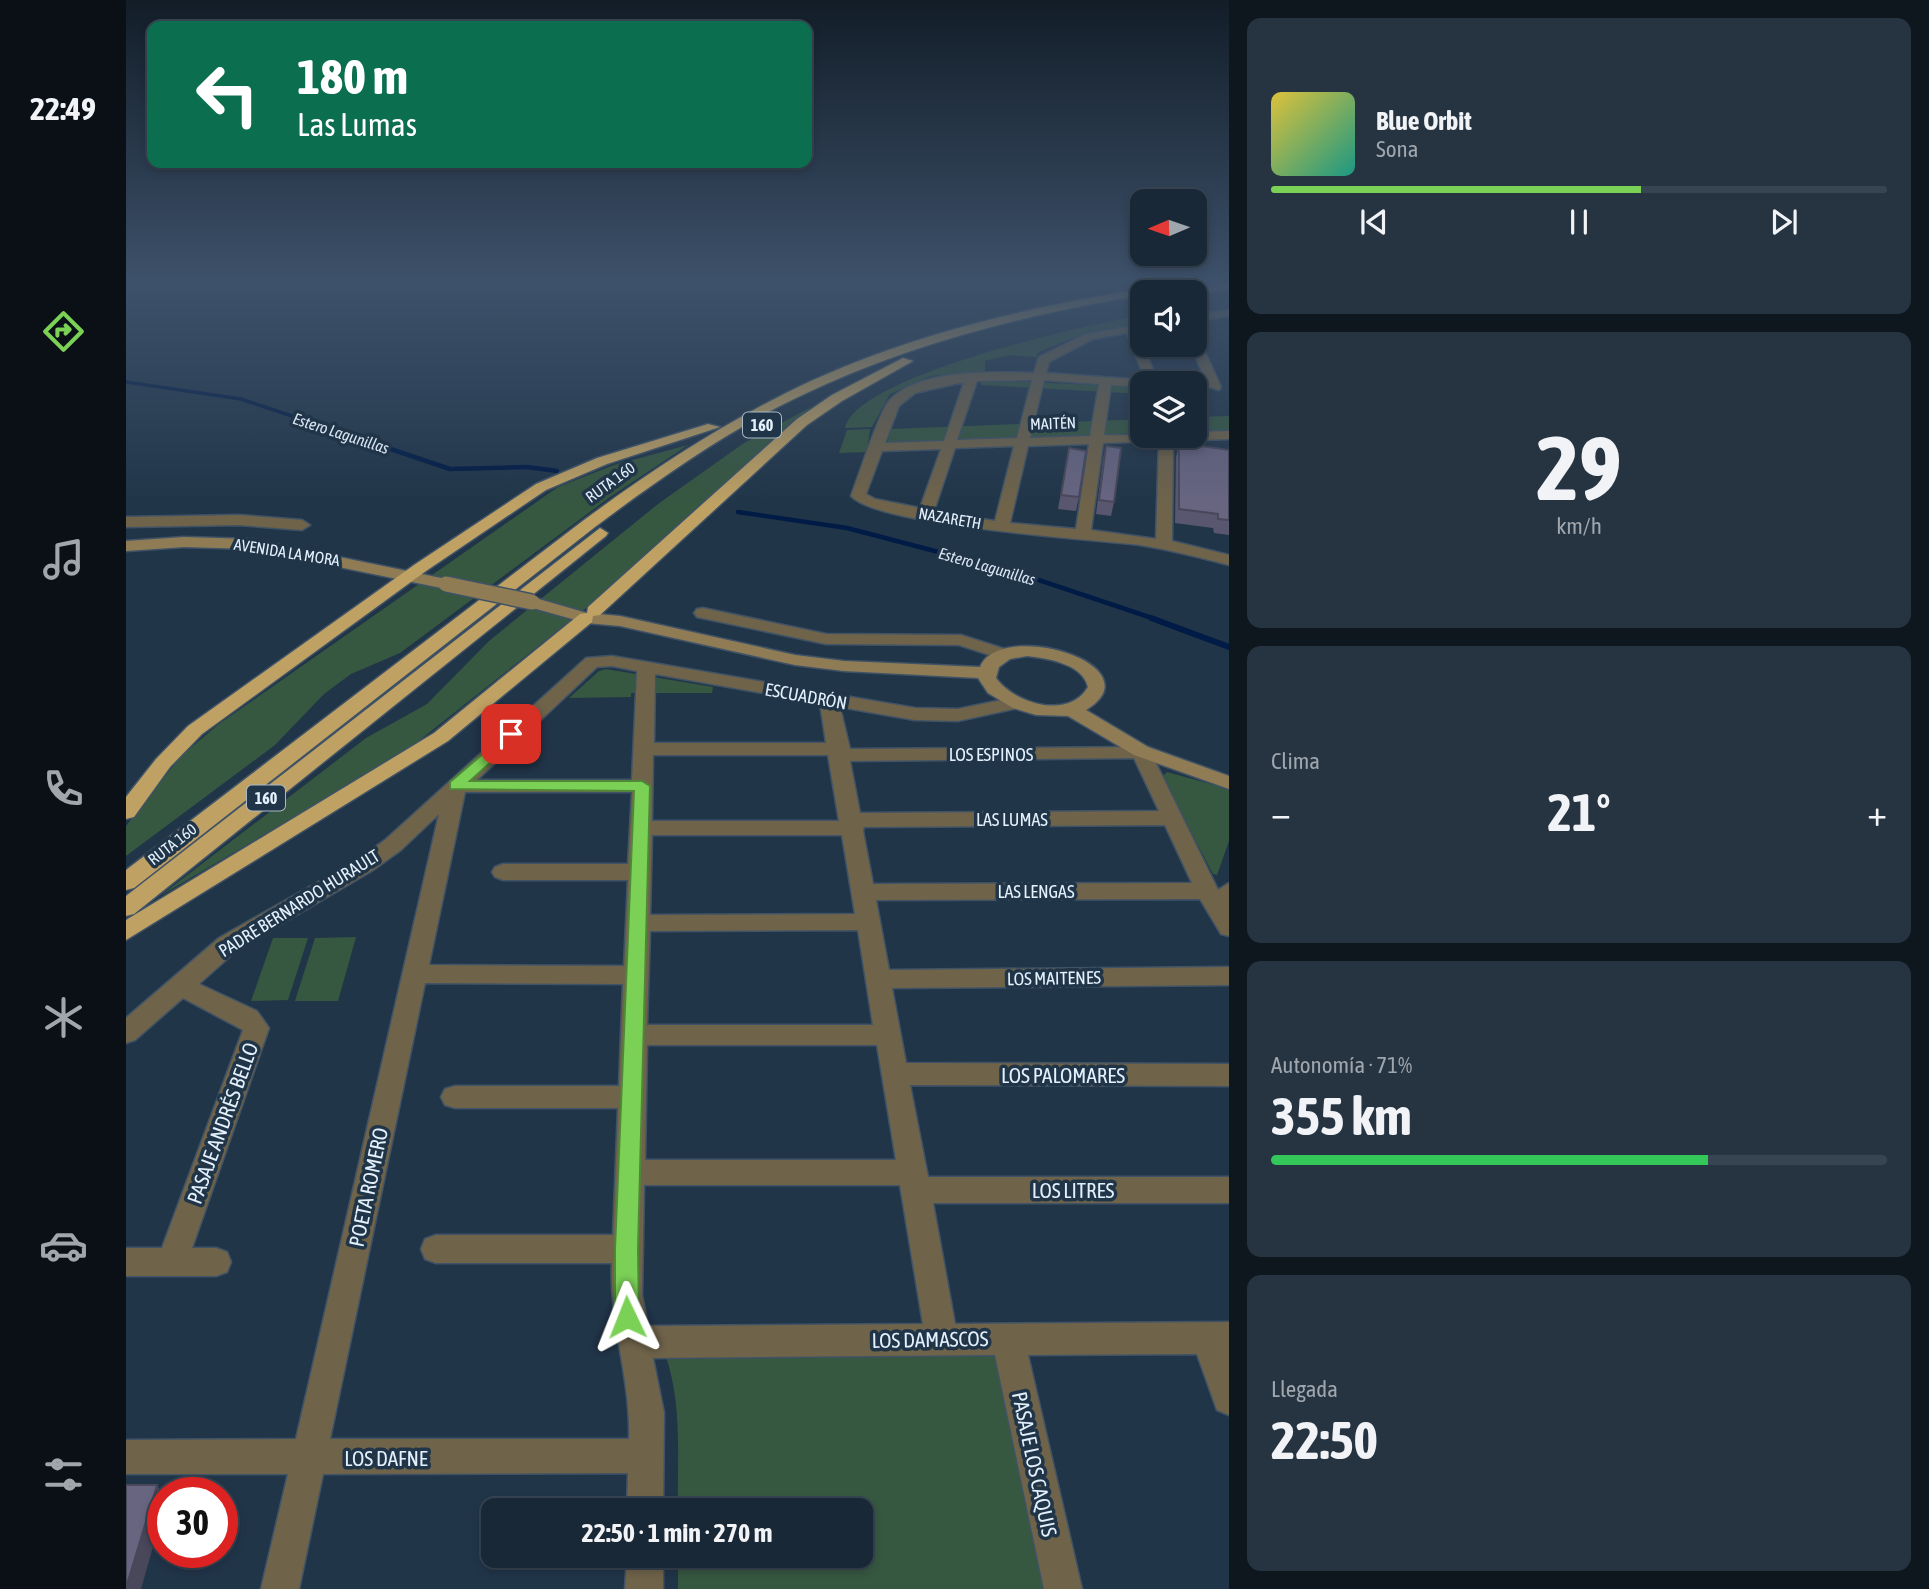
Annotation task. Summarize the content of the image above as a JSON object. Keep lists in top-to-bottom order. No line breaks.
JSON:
{"streets":{"highway":["160","RUTA 160"],"street":["MAITÉN","NAZARETH","AVENIDA LA MORA","ESCUADRÓN","LOS ESPINOS","LAS LUMAS","LAS LENGAS","PADRE BERNARDO HURAULT","LOS MAITENES","LOS PALOMARES","PASAJE ANDRÉS BELLO","POETA ROMERO","LOS LITRES","LOS DAMASCOS","LOS DAFNE","PASAJE LOS CAQUIS"]},"crossings":[["MAITÉN","NAZARETH"],["AVENIDA LA MORA","ESCUADRÓN"],["ESCUADRÓN","LOS ESPINOS"],["ESCUADRÓN","PADRE BERNARDO HURAULT"],["PADRE BERNARDO HURAULT","PASAJE ANDRÉS BELLO"],["PADRE BERNARDO HURAULT","POETA ROMERO"],["POETA ROMERO","LOS DAFNE"],["LOS DAMASCOS","PASAJE LOS CAQUIS"]],"water":["Estero Lagunillas"],"north":"left","page":{"tabs":"22:49","turn":["180 m","Las Lumas"],"song":["Blue Orbit","Sona"],"tile":[["29","km/h"],"Clima",["Autonomía · 71%","355 km"],["Llegada","22:50"]],"heat":["−","21°","+"],"limit":"30","trip":"22:50 · 1 min · 270 m"}}
